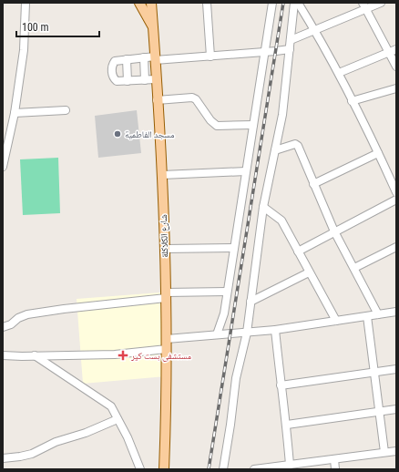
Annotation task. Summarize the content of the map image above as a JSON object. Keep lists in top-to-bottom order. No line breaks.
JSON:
{"streets":{"main road":["شارع الكلاكلة"]},"places":{"other":["مسجد الفاطمية"],"health":["مستشفى بست كير"]},"scale_bar":"100 m"}
